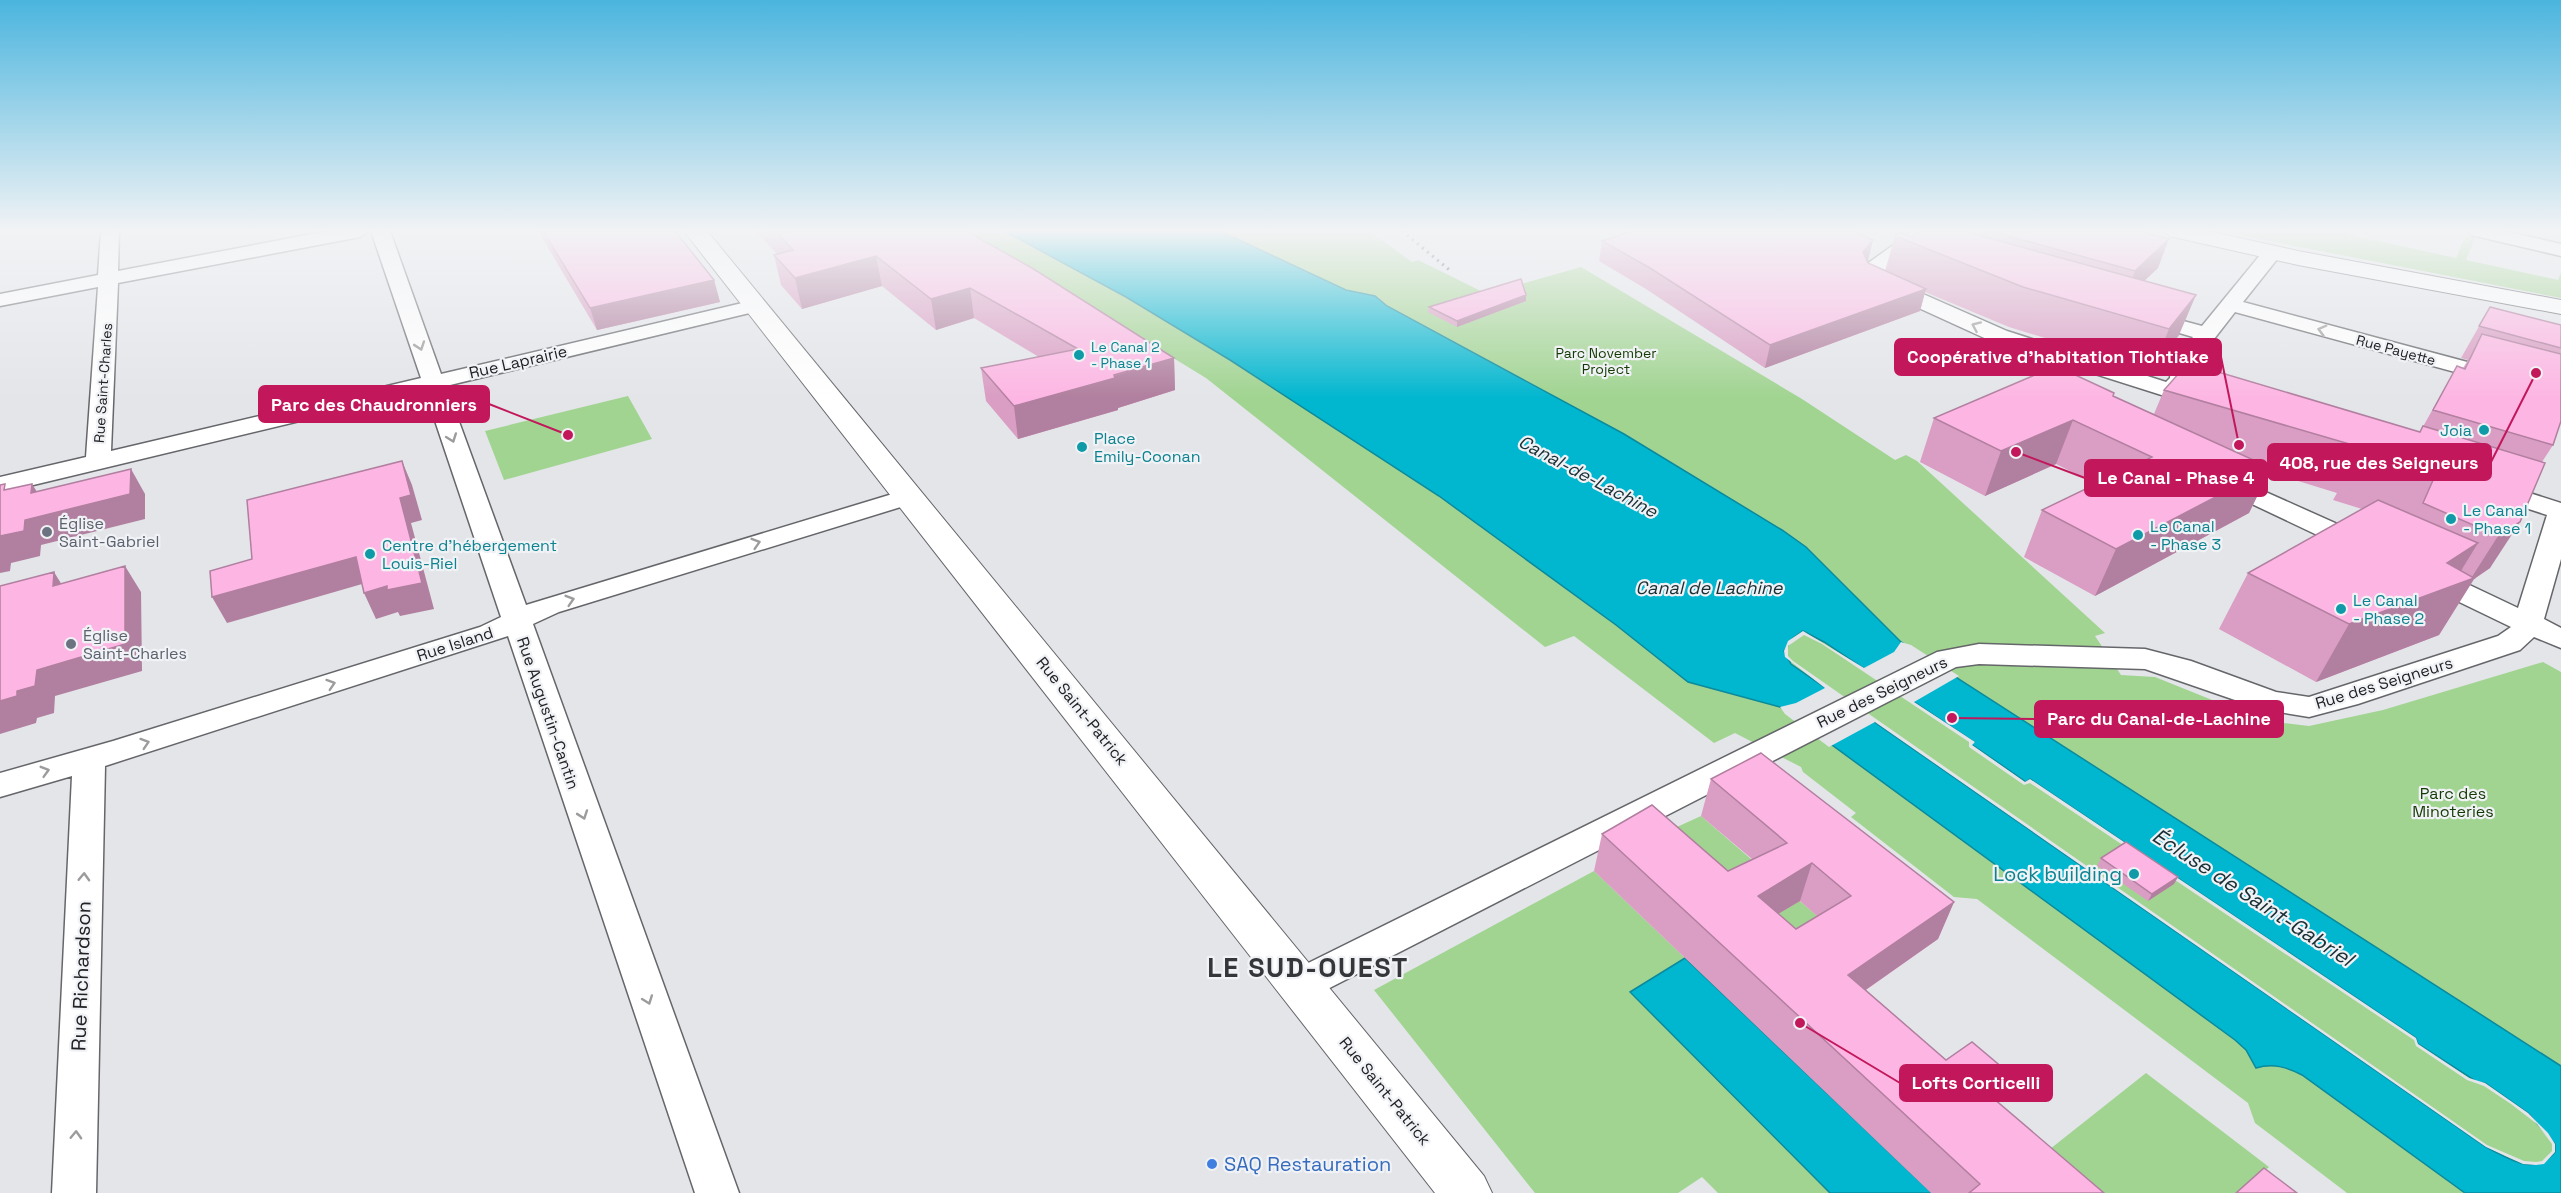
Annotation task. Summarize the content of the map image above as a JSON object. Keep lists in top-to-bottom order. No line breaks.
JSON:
{"streets":{"main road":["Rue Saint-Patrick"],"street":["Rue Payette","Rue Laprairie","Rue Saint-Charles","Rue Island","Rue des Seigneurs","Rue Augustin-Cantin","Rue Richardson"]},"crossings":[["Rue Laprairie","Rue Saint-Charles"],["Rue Laprairie","Rue Saint-Patrick"],["Rue Laprairie","Rue Augustin-Cantin"],["Rue Island","Rue Saint-Patrick"],["Rue Island","Rue Augustin-Cantin"],["Rue Island","Rue Richardson"],["Rue des Seigneurs","Rue Saint-Patrick"]],"one_way":["Rue Island","Rue Augustin-Cantin","Rue Richardson"],"districts":["LE SUD-OUEST"],"water":["Canal-de-Lachine","Canal de Lachine","Écluse de Saint-Gabriel"],"parks":["Parc November Project","Parc des Minoteries"],"places":["Le Canal 2 - Phase 1","408, rue des Seigneurs","Joia","Parc des Chaudronniers","Coopérative d'habitation Tiohtiake","Place Emily-Coonan","Le Canal - Phase 4","Le Canal - Phase 1","Église Saint-Gabriel","Le Canal - Phase 3","Centre d'hébergement Louis-Riel","Le Canal - Phase 2","Église Saint-Charles","Parc du Canal-de-Lachine","Lock building","Lofts Corticelli","SAQ Restauration"]}
